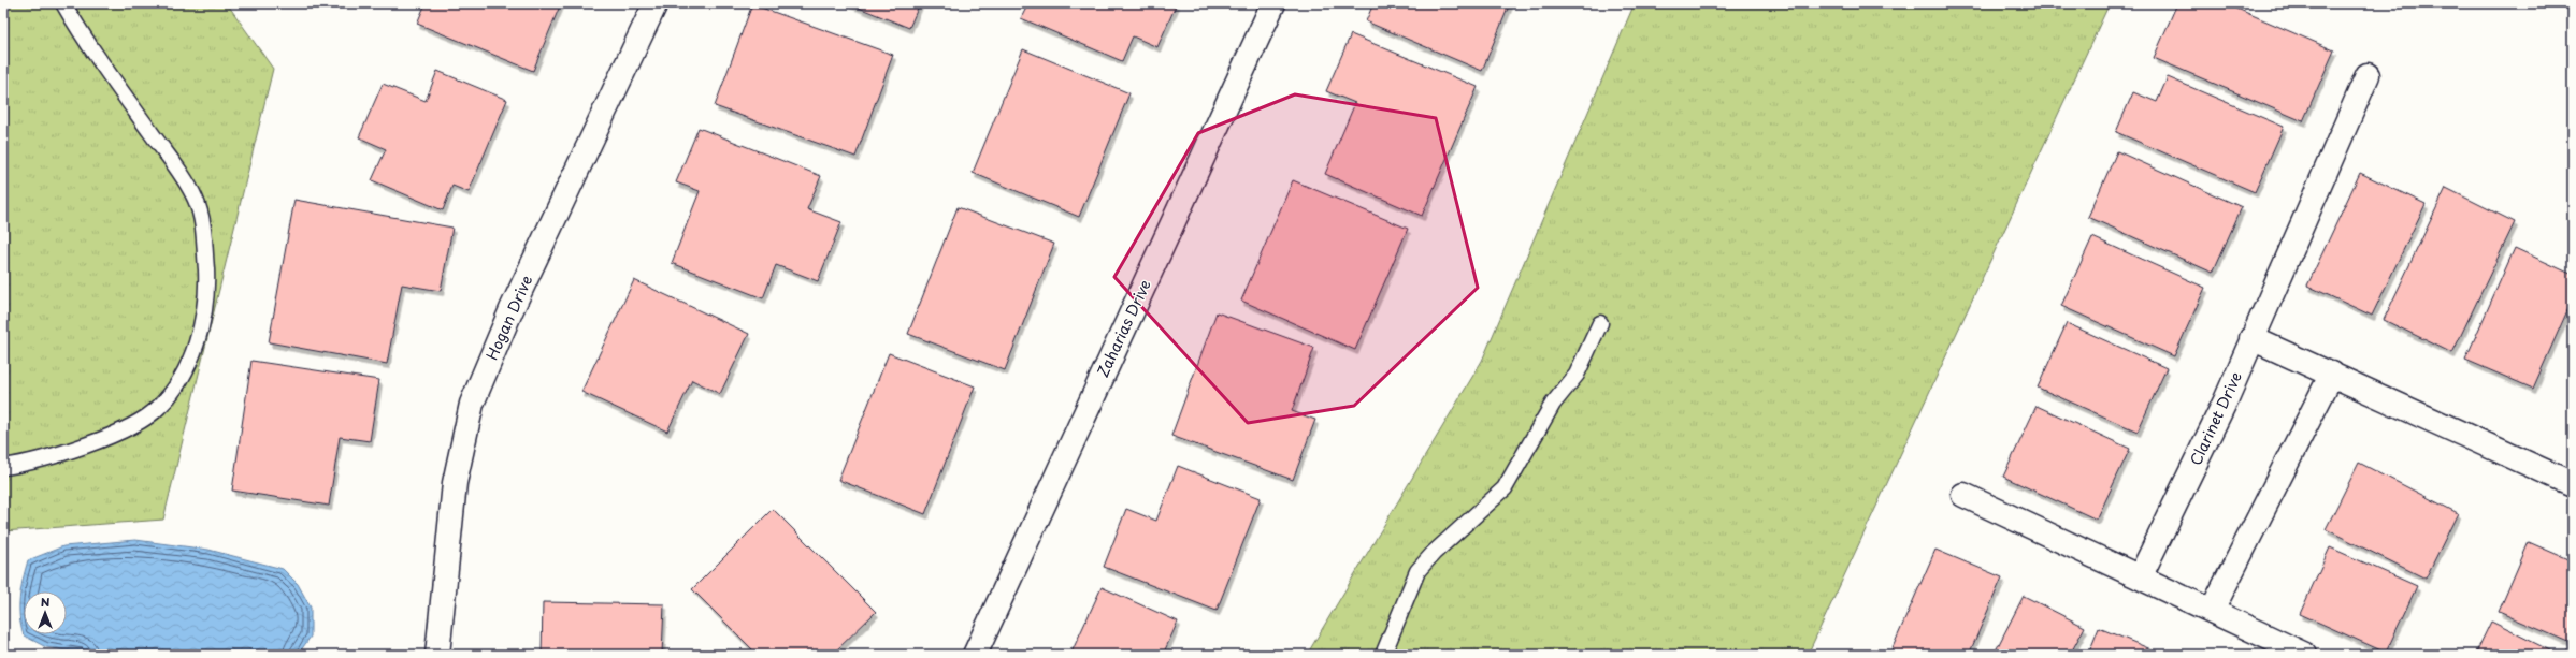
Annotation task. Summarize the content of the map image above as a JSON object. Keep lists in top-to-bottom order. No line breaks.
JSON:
{"streets":{"street":["Hogan Drive","Zaharias Drive","Clarinet Drive"]},"north":"top"}
